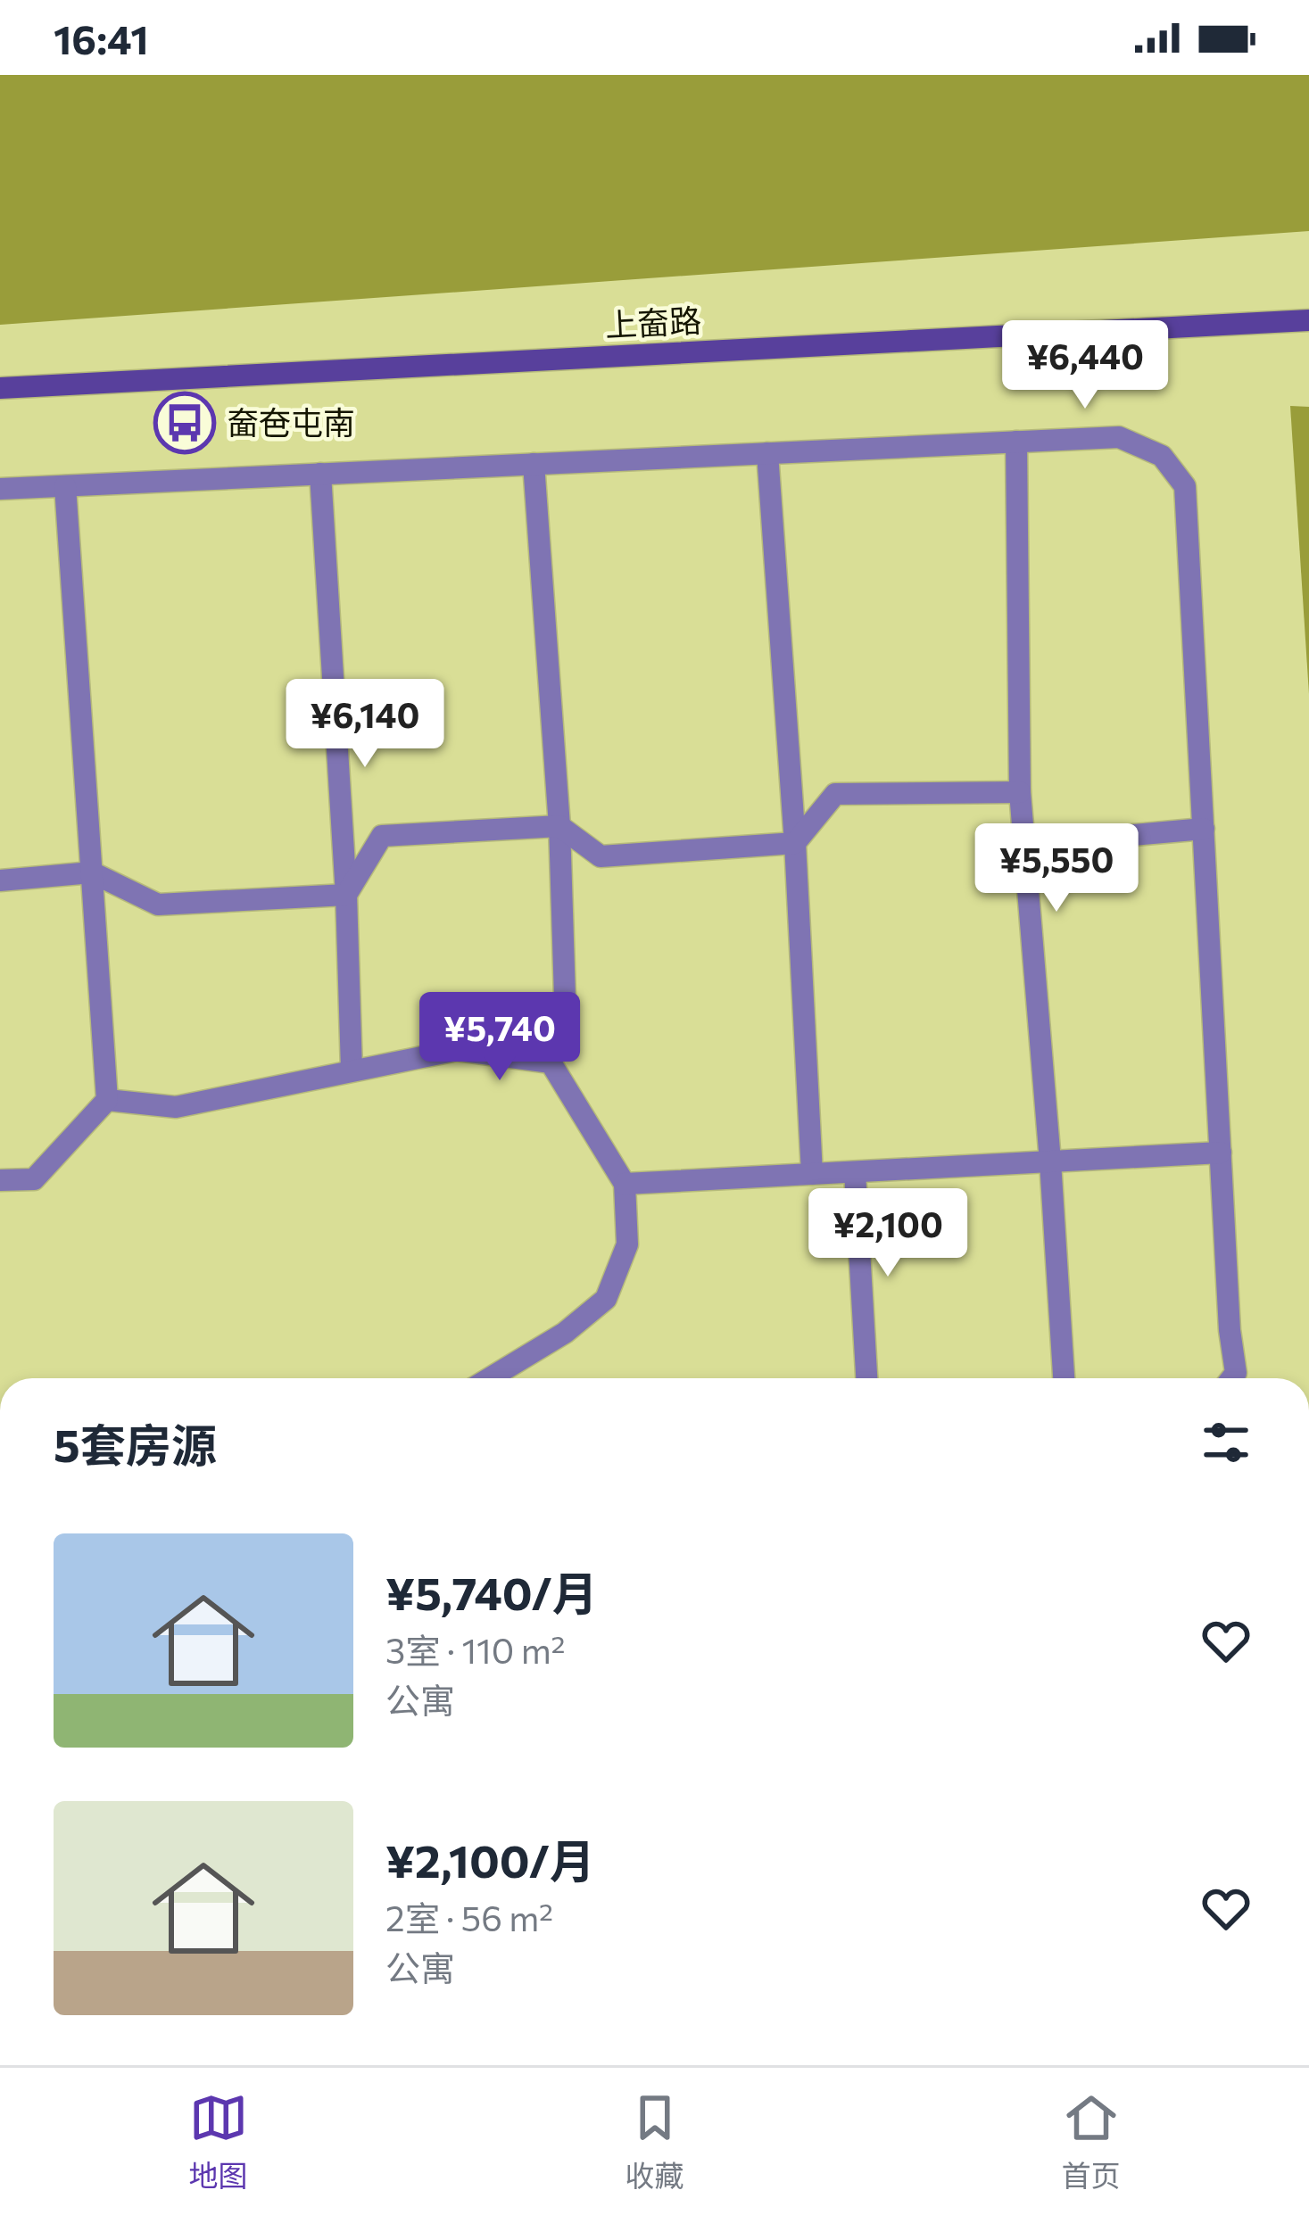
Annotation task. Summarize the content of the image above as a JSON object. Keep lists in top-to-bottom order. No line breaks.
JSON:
{"streets":{"street":["上奤路"]},"places":{"bus stop":["奤夿屯南"]},"page":{"status":"16:41","price":["¥6,440","¥6,140","¥5,550","¥5,740","¥2,100"],"heading":"5套房源","list":[{"name":"¥5,740/月","note":"3室 · 110 m² · 公寓"},{"name":"¥2,100/月","note":"2室 · 56 m² · 公寓"}],"tabs":["地图","收藏","首页"]}}
